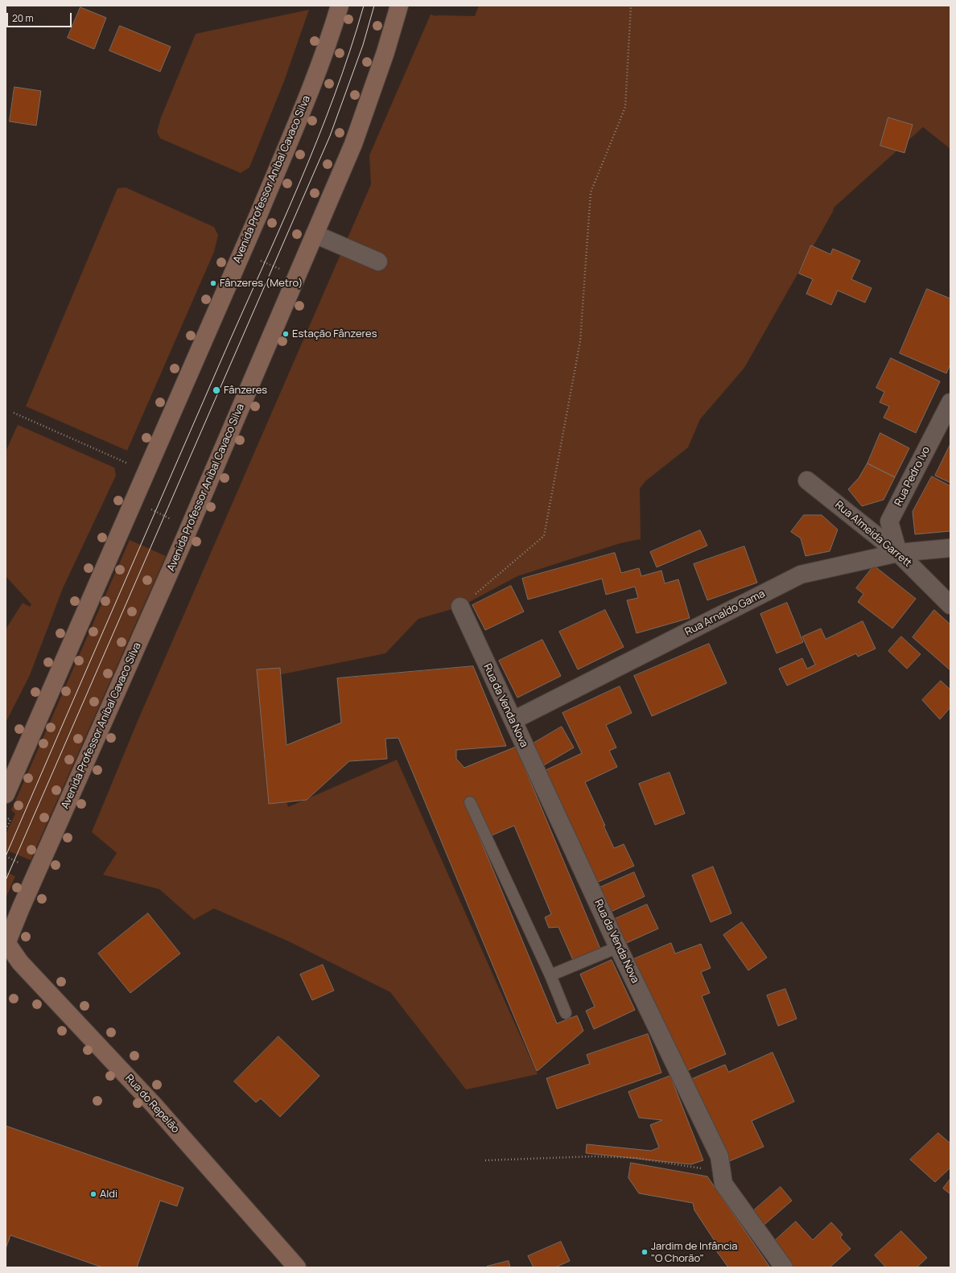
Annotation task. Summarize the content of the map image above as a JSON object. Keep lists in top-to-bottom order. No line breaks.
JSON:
{"streets":{"main road":["Avenida Professor Aníbal Cavaco Silva","Rua do Repelão"],"street":["Rua Pedro Ivo","Rua Almeida Garrett","Rua Arnaldo Gama","Rua da Venda Nova"]},"crossings":[["Avenida Professor Aníbal Cavaco Silva","Rua do Repelão"],["Rua Pedro Ivo","Rua Almeida Garrett"],["Rua Pedro Ivo","Rua Arnaldo Gama"],["Rua Almeida Garrett","Rua Arnaldo Gama"],["Rua Arnaldo Gama","Rua da Venda Nova"]],"places":["Fânzeres (Metro)","Estação Fânzeres","Fânzeres","Aldi","Jardim de Infância \"O Chorão\""],"scale_bar":"20 m"}
